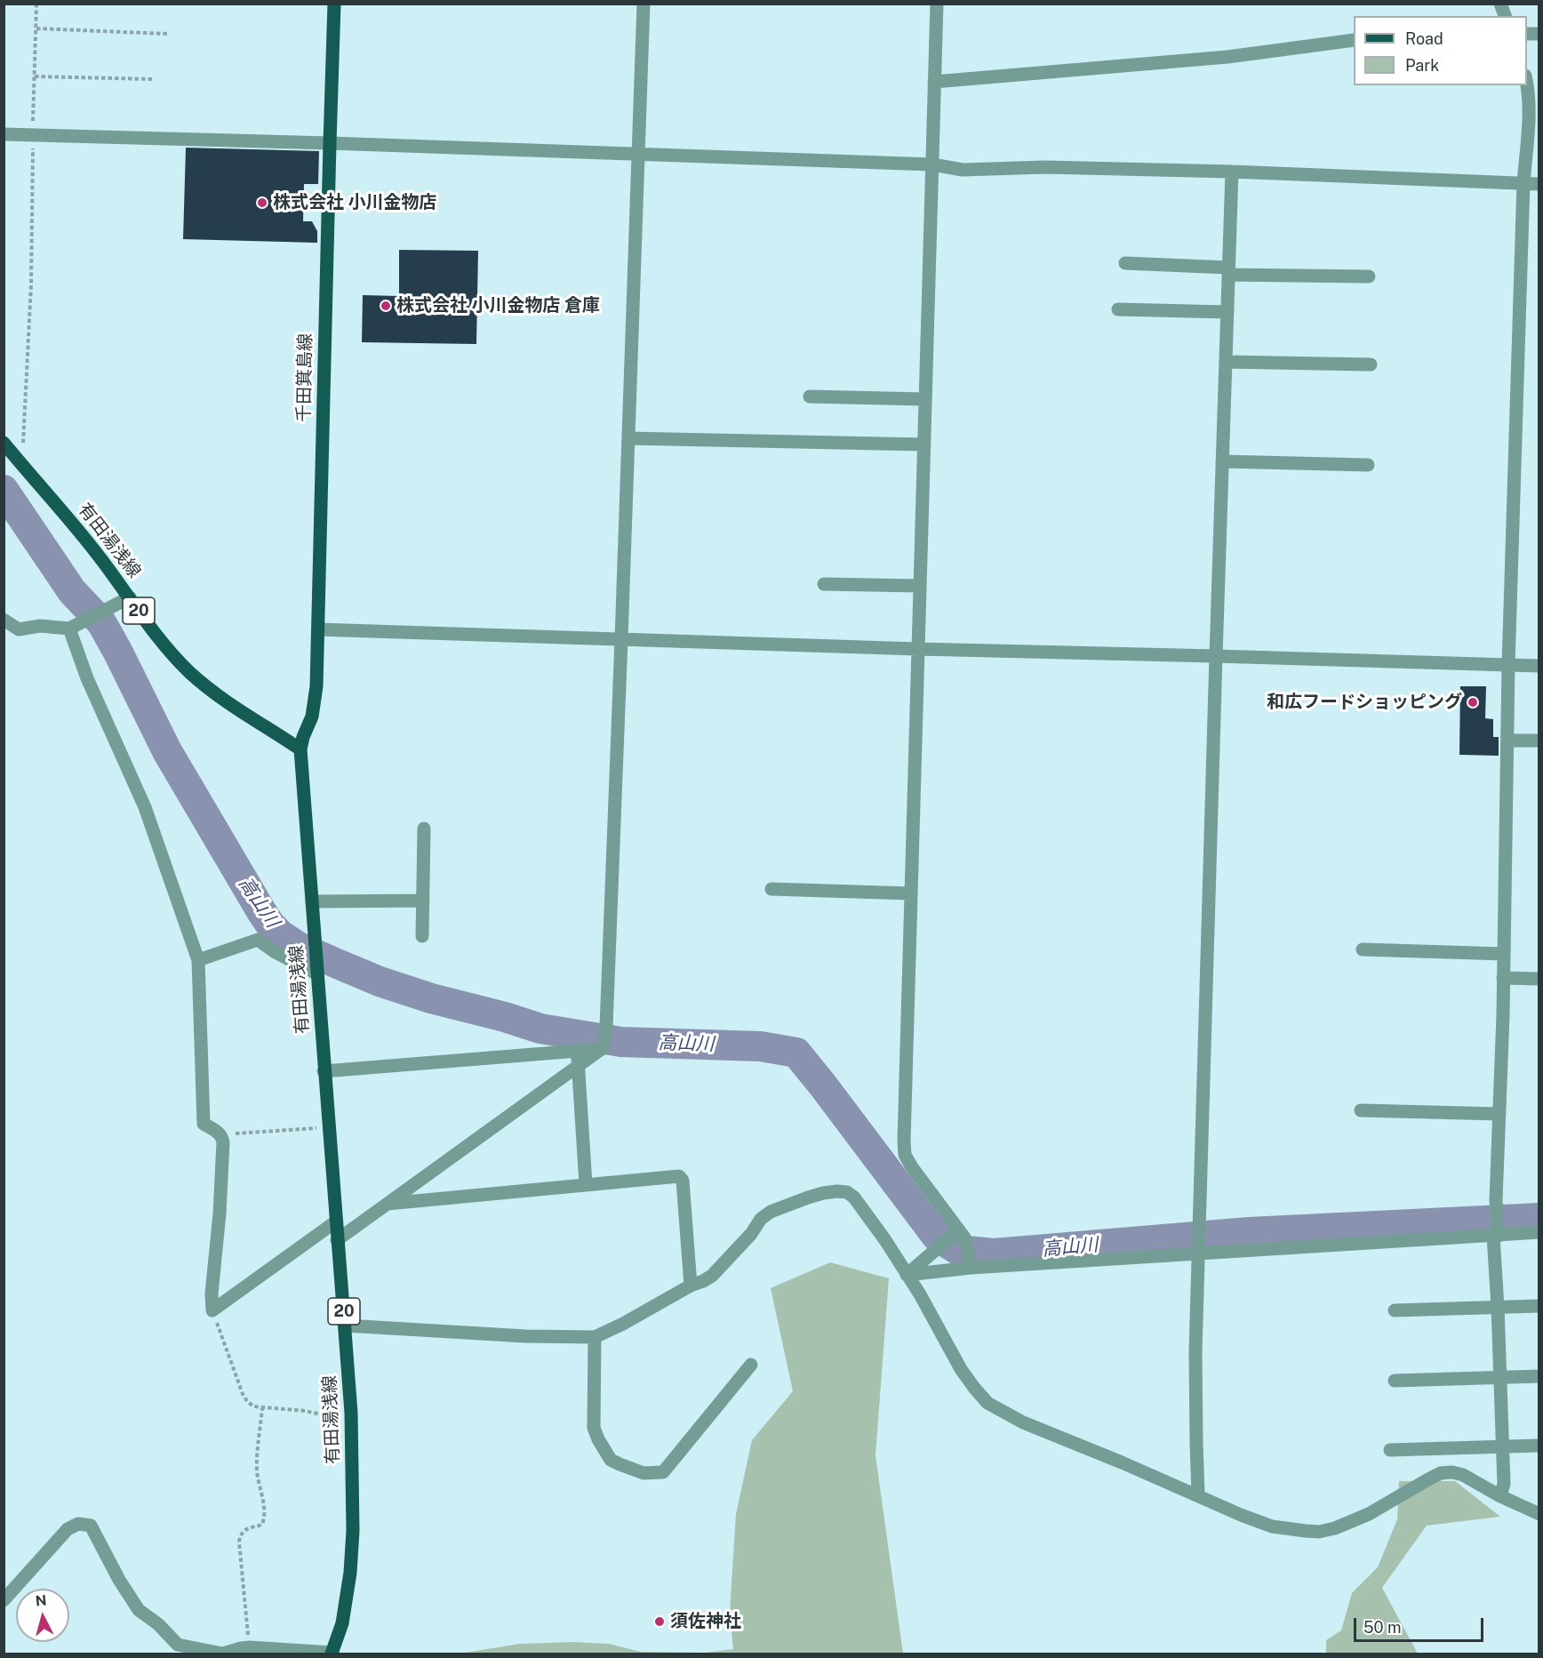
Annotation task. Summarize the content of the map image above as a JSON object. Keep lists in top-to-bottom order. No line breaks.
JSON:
{"streets":{"main road":["千田箕島線","有田湯浅線","20"]},"crossings":[["千田箕島線","有田湯浅線"]],"water":["高山川"],"places":["株式会社 小川金物店","株式会社 小川金物店 倉庫","和広フードショッピング","須佐神社"],"legend":["Road","Park"],"scale_bar":"50 m","north":"top"}
